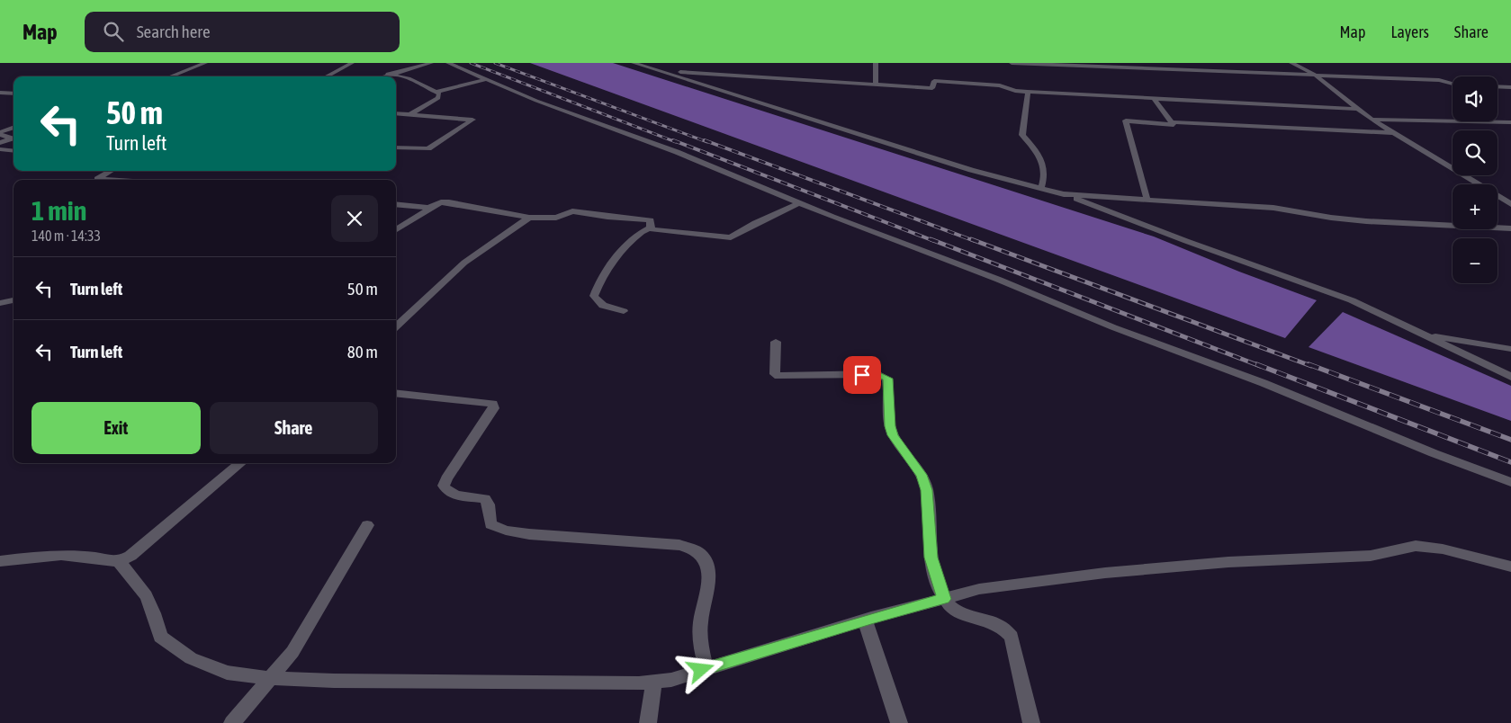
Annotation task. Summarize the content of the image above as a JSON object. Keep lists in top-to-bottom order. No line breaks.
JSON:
{"page":{"header":"Map","search":"Search here","nav":["Map","Layers","Share"],"map_buttons":["+","−"],"turn":["50 m","Turn left"],"heading":["1 min","140 m · 14:33"],"list":[{"name":"Turn left","value":"50 m"},{"name":"Turn left","value":"80 m"}],"buttons":["Exit","Share"]}}
